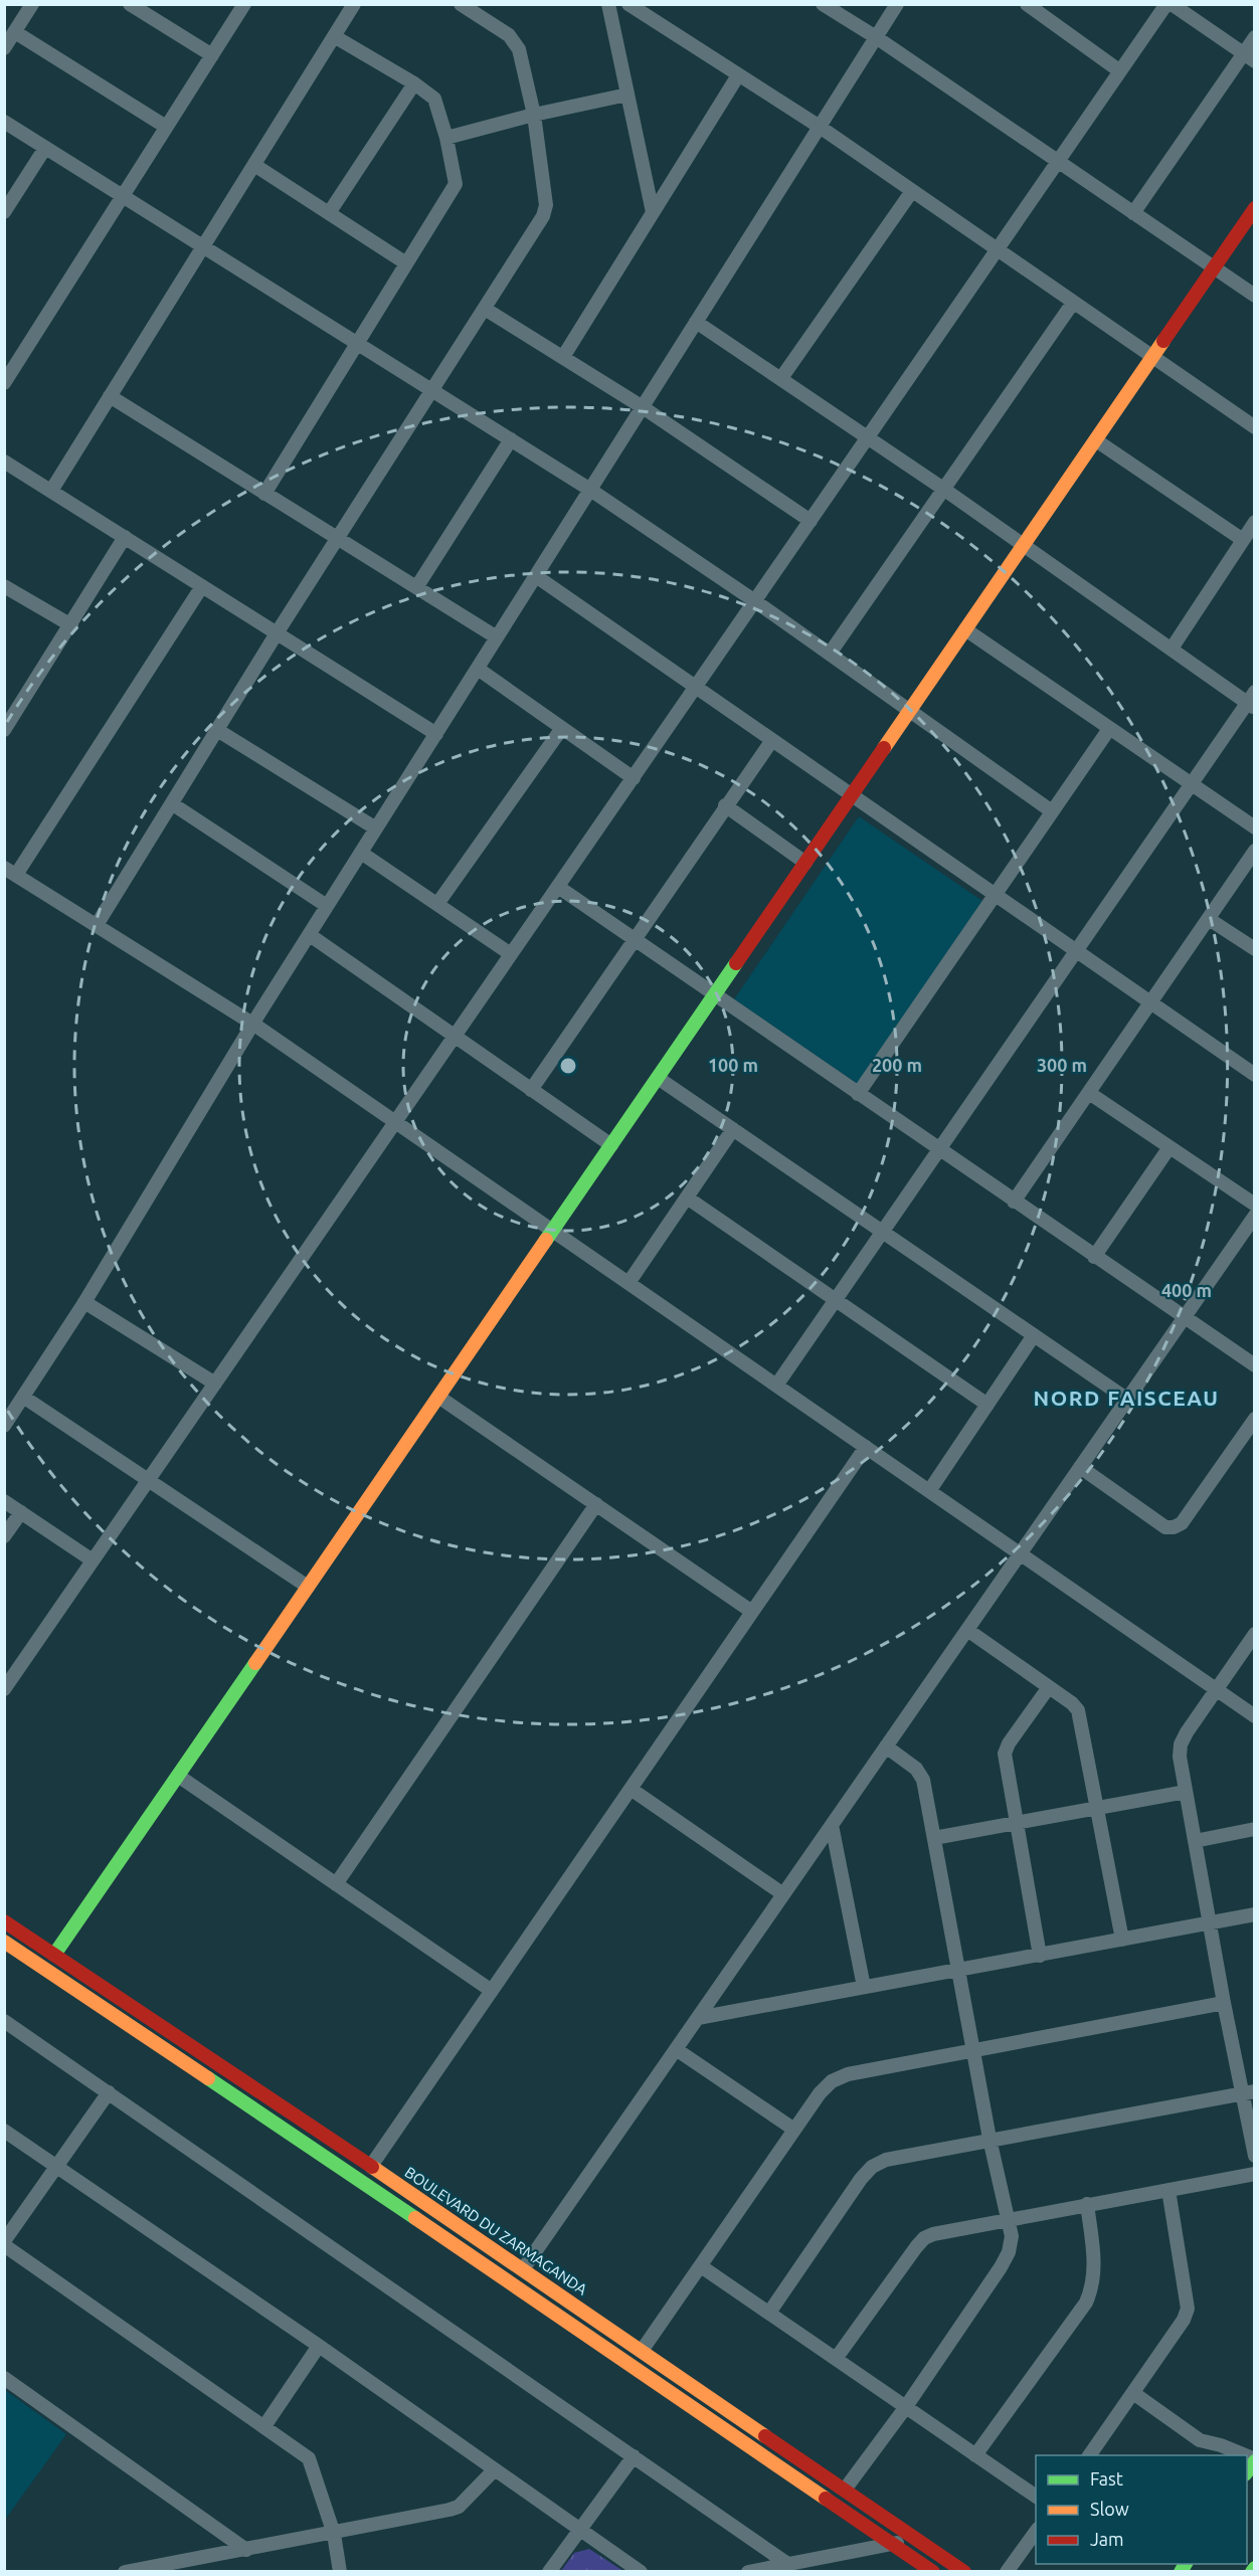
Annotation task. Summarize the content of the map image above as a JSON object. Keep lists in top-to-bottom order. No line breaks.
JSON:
{"streets":{"main road":["BOULEVARD DU ZARMAGANDA"]},"districts":["NORD FAISCEAU"],"legend":["Fast","Slow","Jam"],"rings":["100 m","200 m","300 m","400 m"]}
